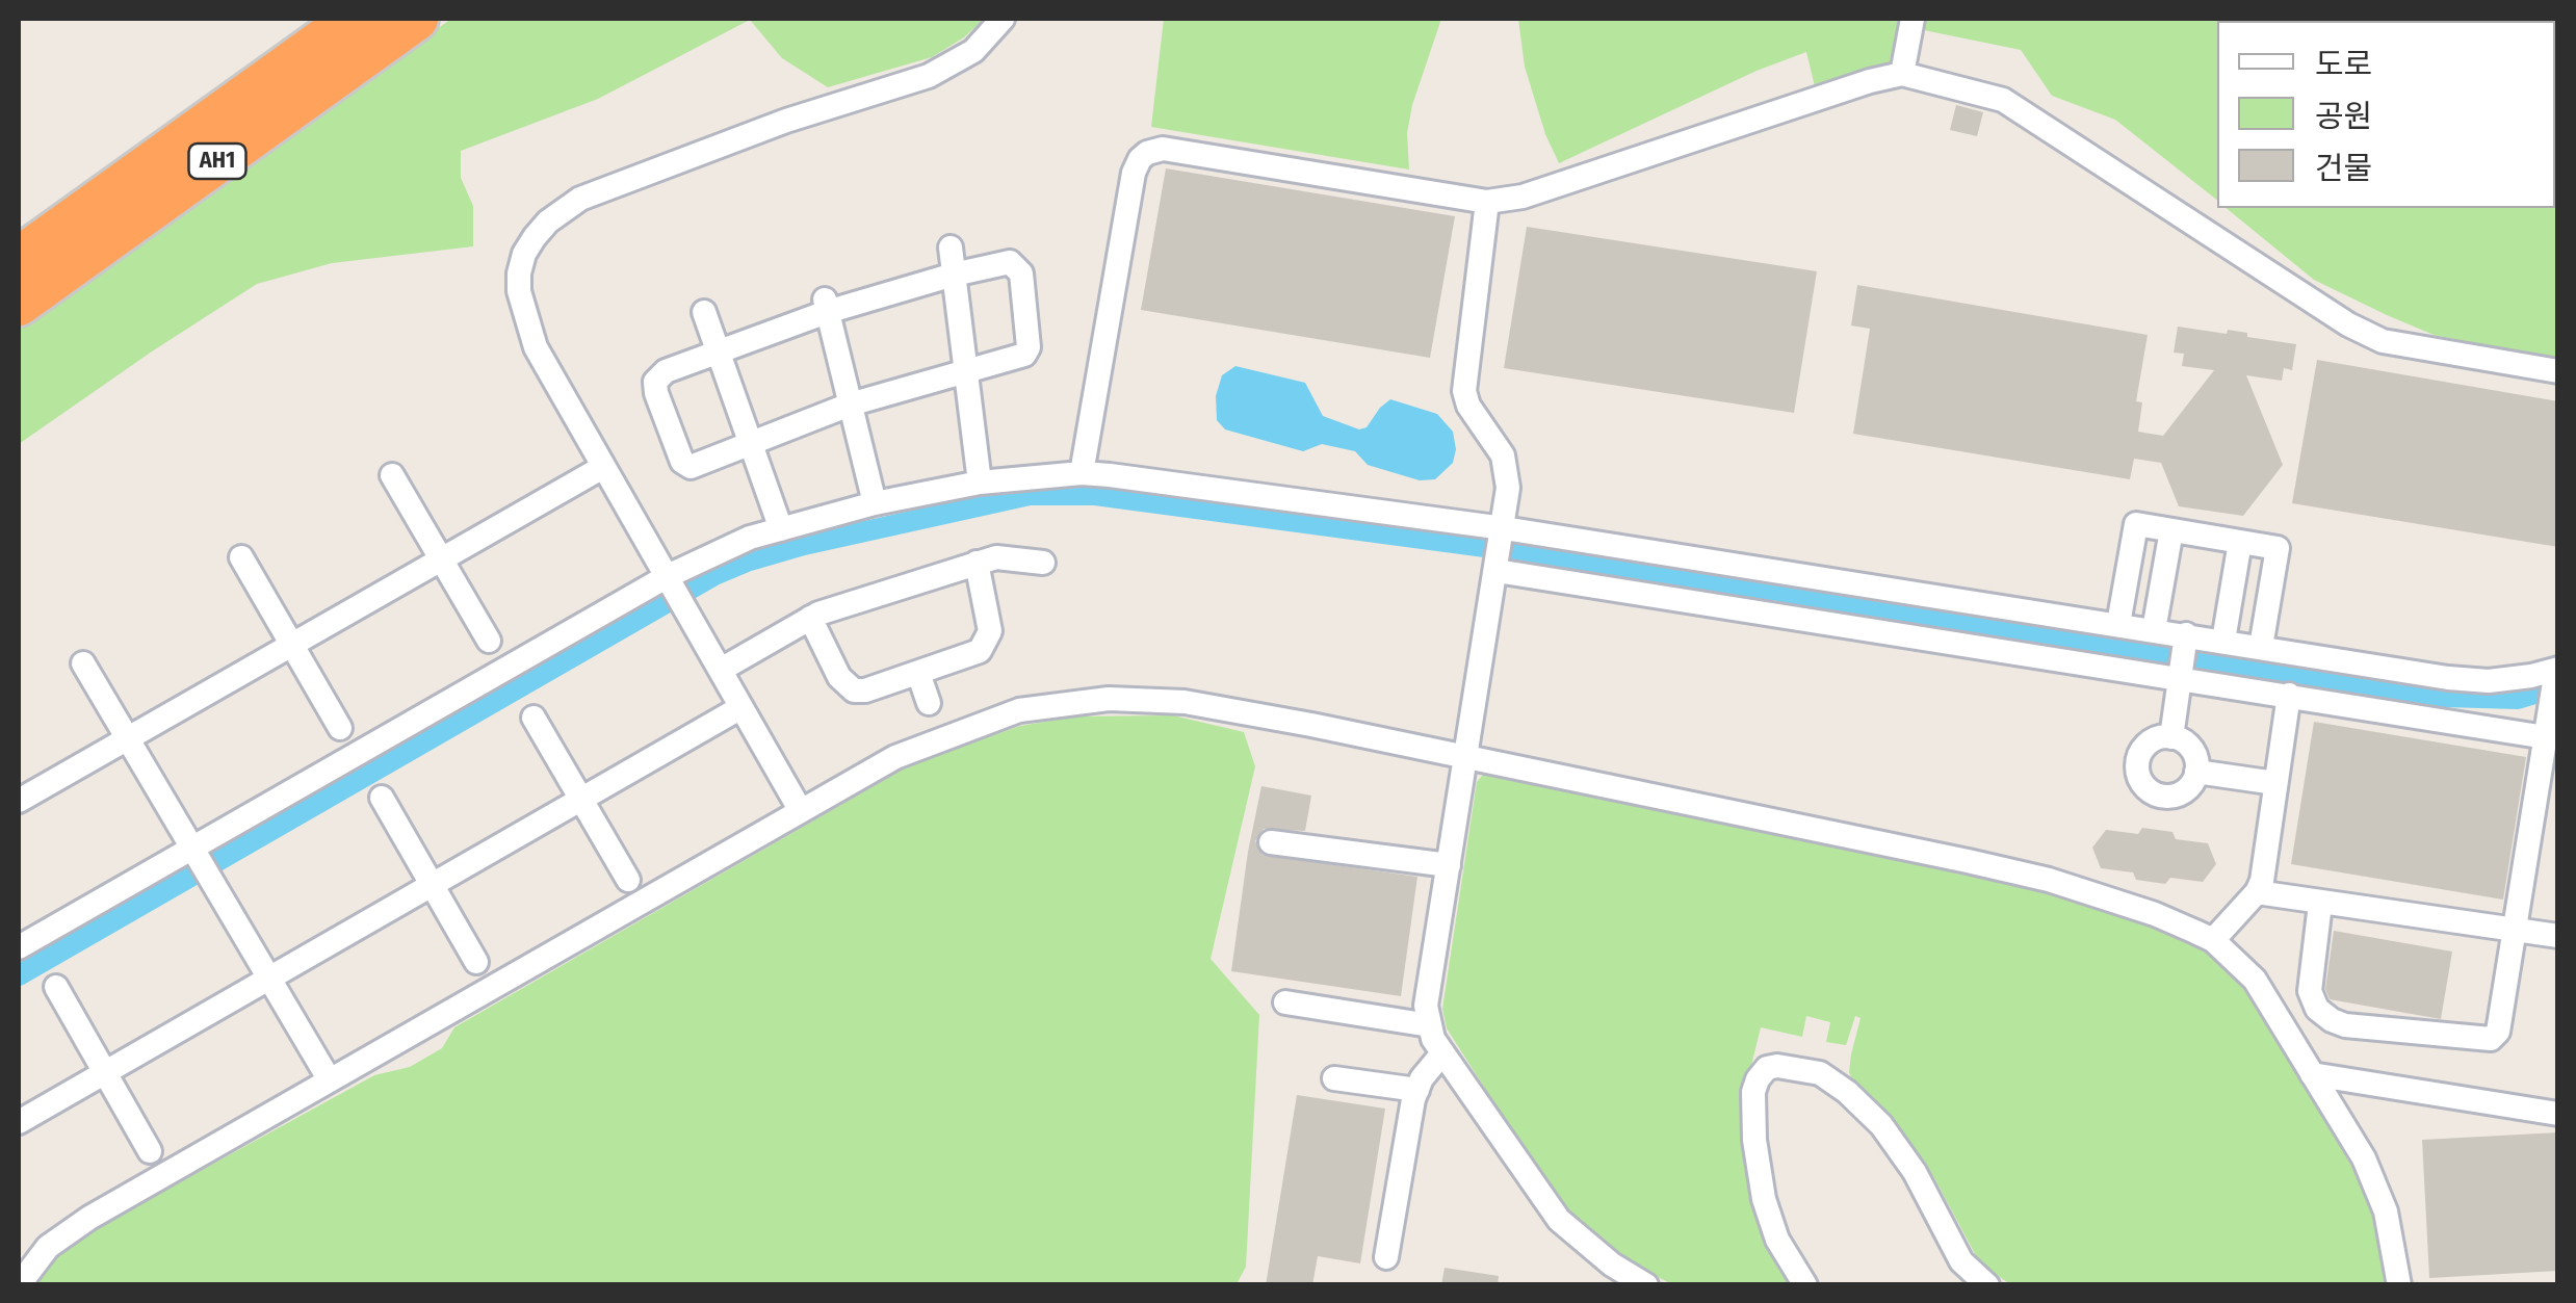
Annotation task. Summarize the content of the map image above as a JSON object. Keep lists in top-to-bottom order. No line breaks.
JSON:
{"streets":{"highway":["AH1"]},"legend":["도로","공원","건물"]}
